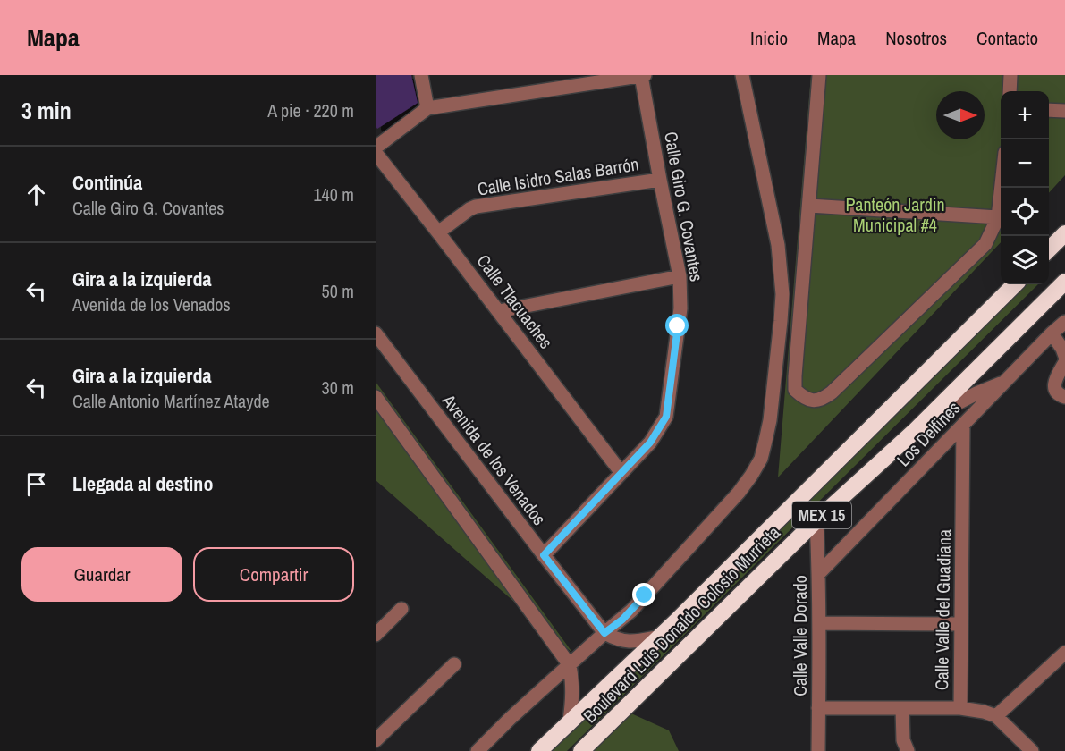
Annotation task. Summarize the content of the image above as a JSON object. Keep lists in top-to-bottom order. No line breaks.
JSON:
{"streets":{"highway":["MEX 15","Boulevard Luis Donaldo Colosio Murrieta"],"street":["Calle Isidro Salas Barrón","Calle Giro G. Covantes","Calle Tlacuaches","Los Delfines","Avenida de los Venados","Calle Valle del Guadiana","Calle Valle Dorado"]},"crossings":[["Calle Isidro Salas Barrón","Calle Giro G. Covantes"],["Calle Isidro Salas Barrón","Calle Tlacuaches"],["Calle Giro G. Covantes","Calle Tlacuaches"],["Calle Giro G. Covantes","Avenida de los Venados"],["Los Delfines","Calle Valle del Guadiana"],["Los Delfines","Calle Valle Dorado"],["Boulevard Luis Donaldo Colosio Murrieta","Calle Valle Dorado"]],"parks":["Panteón Jardin Municipal #4"],"north":"right","page":{"header":"Mapa","nav":["Inicio","Mapa","Nosotros","Contacto"],"heading":["3 min","A pie · 220 m"],"map_buttons":["+","−"],"list":[["Continúa","Calle Giro G. Covantes","140 m"],["Gira a la izquierda","Avenida de los Venados","50 m"],["Gira a la izquierda","Calle Antonio Martínez Atayde","30 m"],"Llegada al destino"],"buttons":["Guardar","Compartir"]}}
